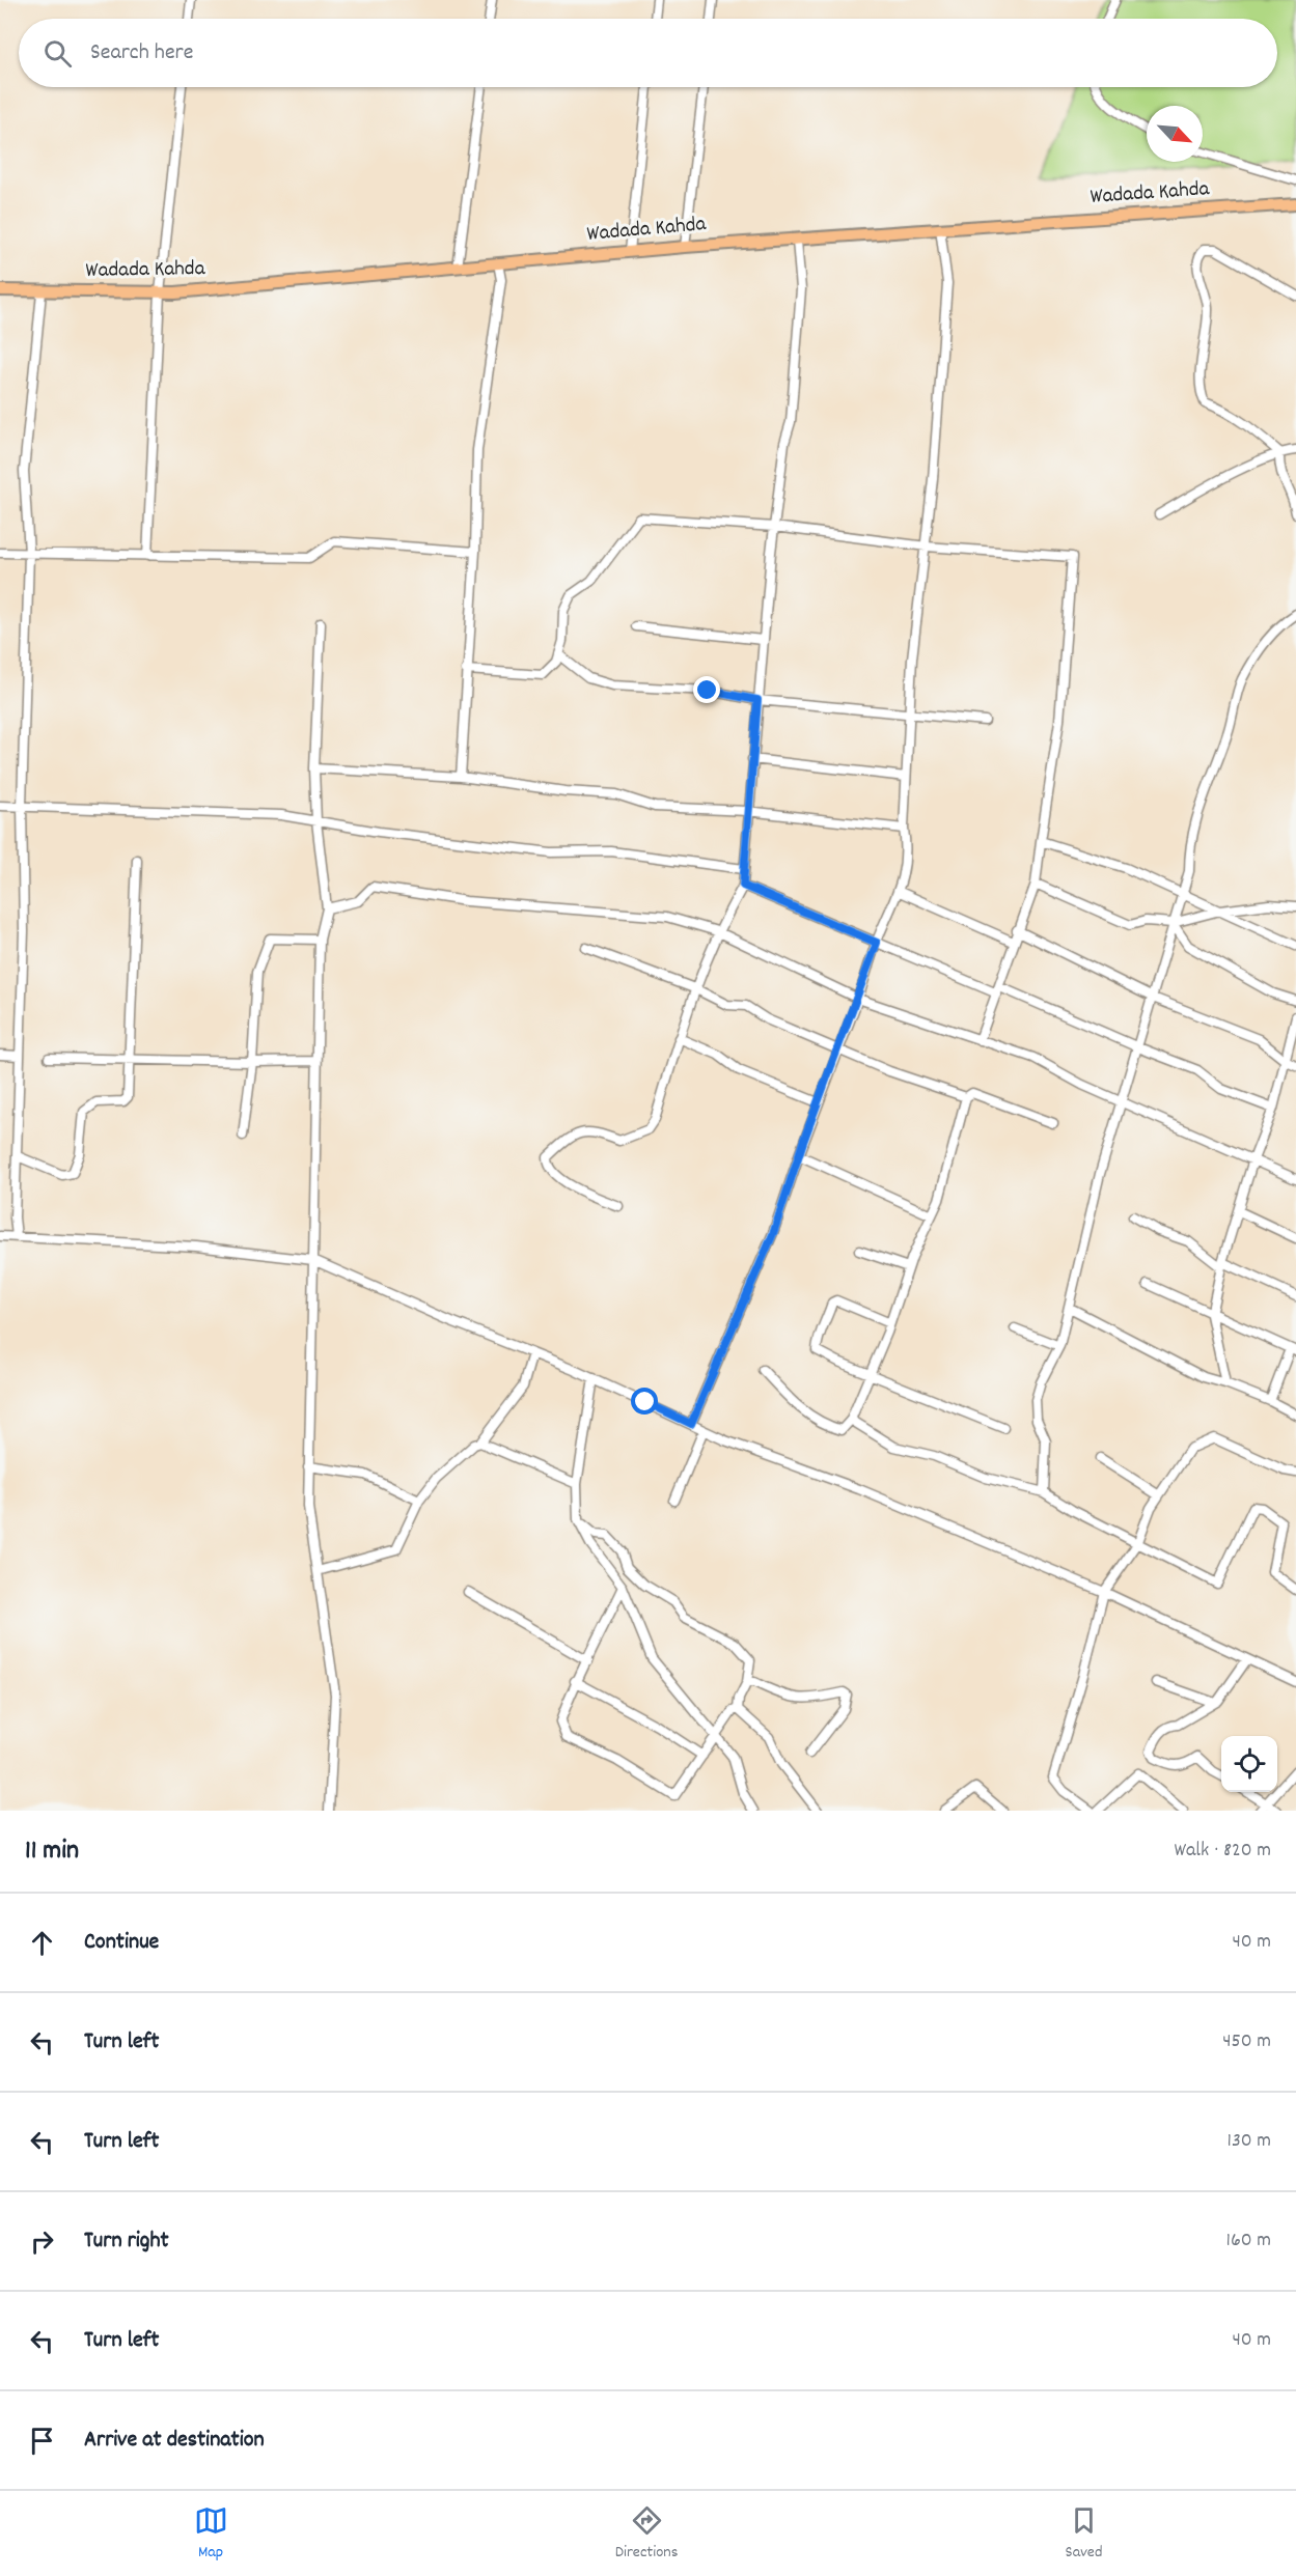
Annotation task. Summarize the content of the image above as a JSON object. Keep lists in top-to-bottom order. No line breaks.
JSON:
{"streets":{"main road":["Wadada Kahda"]},"north":"bottom right","page":{"search":"Search here","heading":["11 min","Walk · 820 m"],"list":[["Continue","40 m"],["Turn left","450 m"],["Turn left","130 m"],["Turn right","160 m"],["Turn left","40 m"],"Arrive at destination"],"nav":["Map","Directions","Saved"]}}
